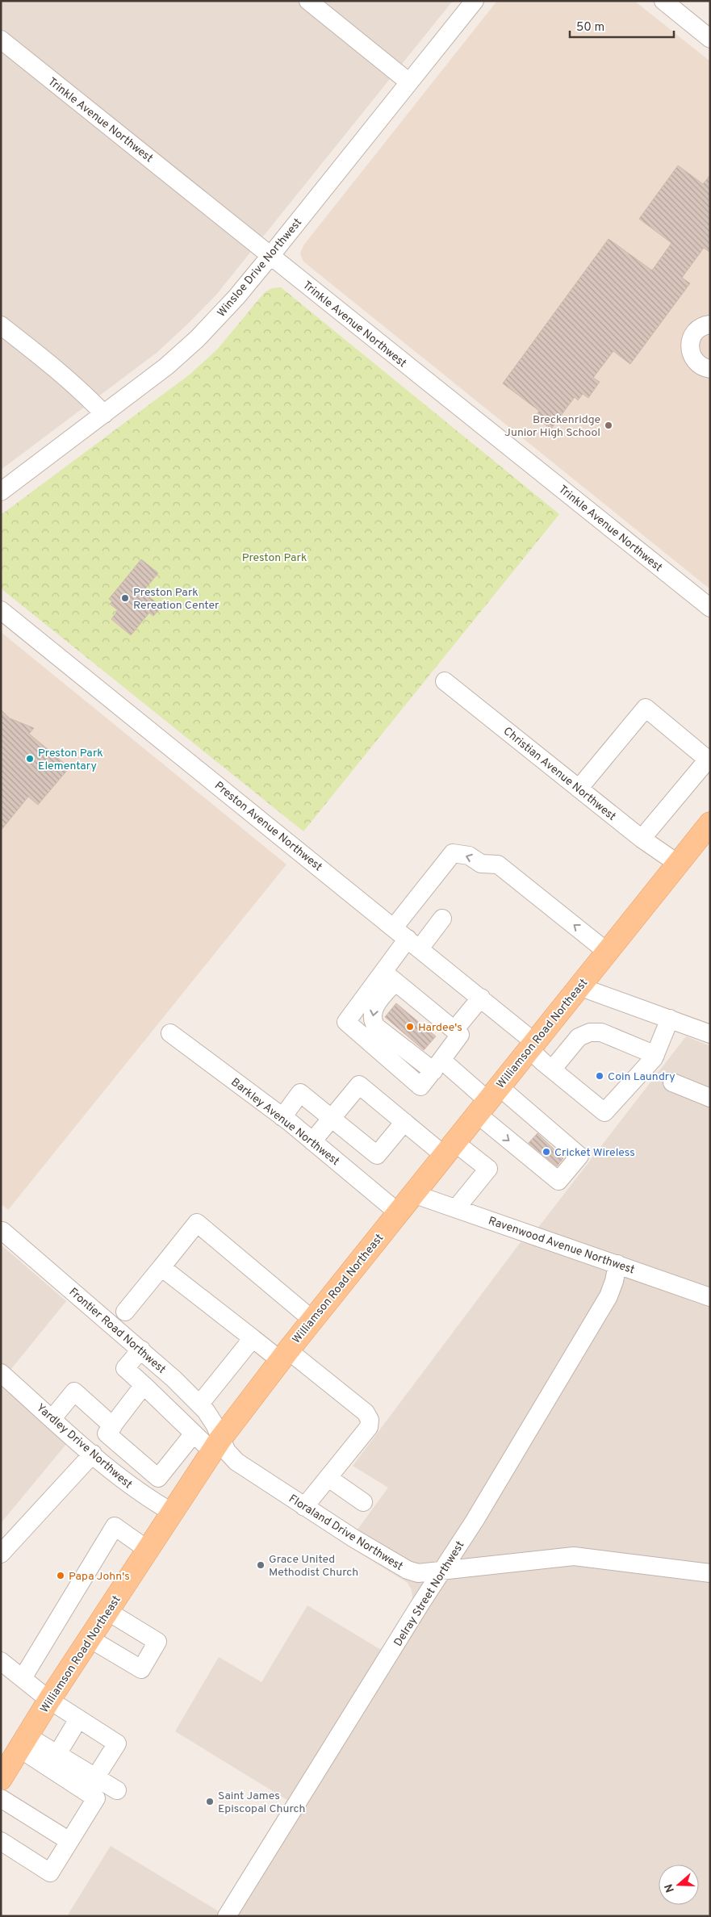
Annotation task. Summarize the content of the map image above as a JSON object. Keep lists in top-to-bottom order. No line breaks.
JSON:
{"streets":{"main road":["Williamson Road Northeast"],"street":["Trinkle Avenue Northwest","Winsloe Drive Northwest","Christian Avenue Northwest","Preston Avenue Northwest","Barkley Avenue Northwest","Ravenwood Avenue Northwest","Frontier Road Northwest","Yardley Drive Northwest","Floraland Drive Northwest","Delray Street Northwest"]},"crossings":[["Trinkle Avenue Northwest","Winsloe Drive Northwest"],["Christian Avenue Northwest","Williamson Road Northeast"],["Preston Avenue Northwest","Williamson Road Northeast"],["Williamson Road Northeast","Barkley Avenue Northwest"],["Williamson Road Northeast","Ravenwood Avenue Northwest"],["Williamson Road Northeast","Frontier Road Northwest"],["Williamson Road Northeast","Yardley Drive Northwest"],["Williamson Road Northeast","Floraland Drive Northwest"],["Ravenwood Avenue Northwest","Delray Street Northwest"],["Frontier Road Northwest","Floraland Drive Northwest"],["Floraland Drive Northwest","Delray Street Northwest"]],"parks":["Preston Park"],"places":["Breckenridge Junior High School","Preston Park Rereation Center","Preston Park Elementary","Hardee's","Coin Laundry","Cricket Wireless","Grace United Methodist Church","Papa John's","Saint James Episcopal Church"],"scale_bar":"50 m","north":"left"}
